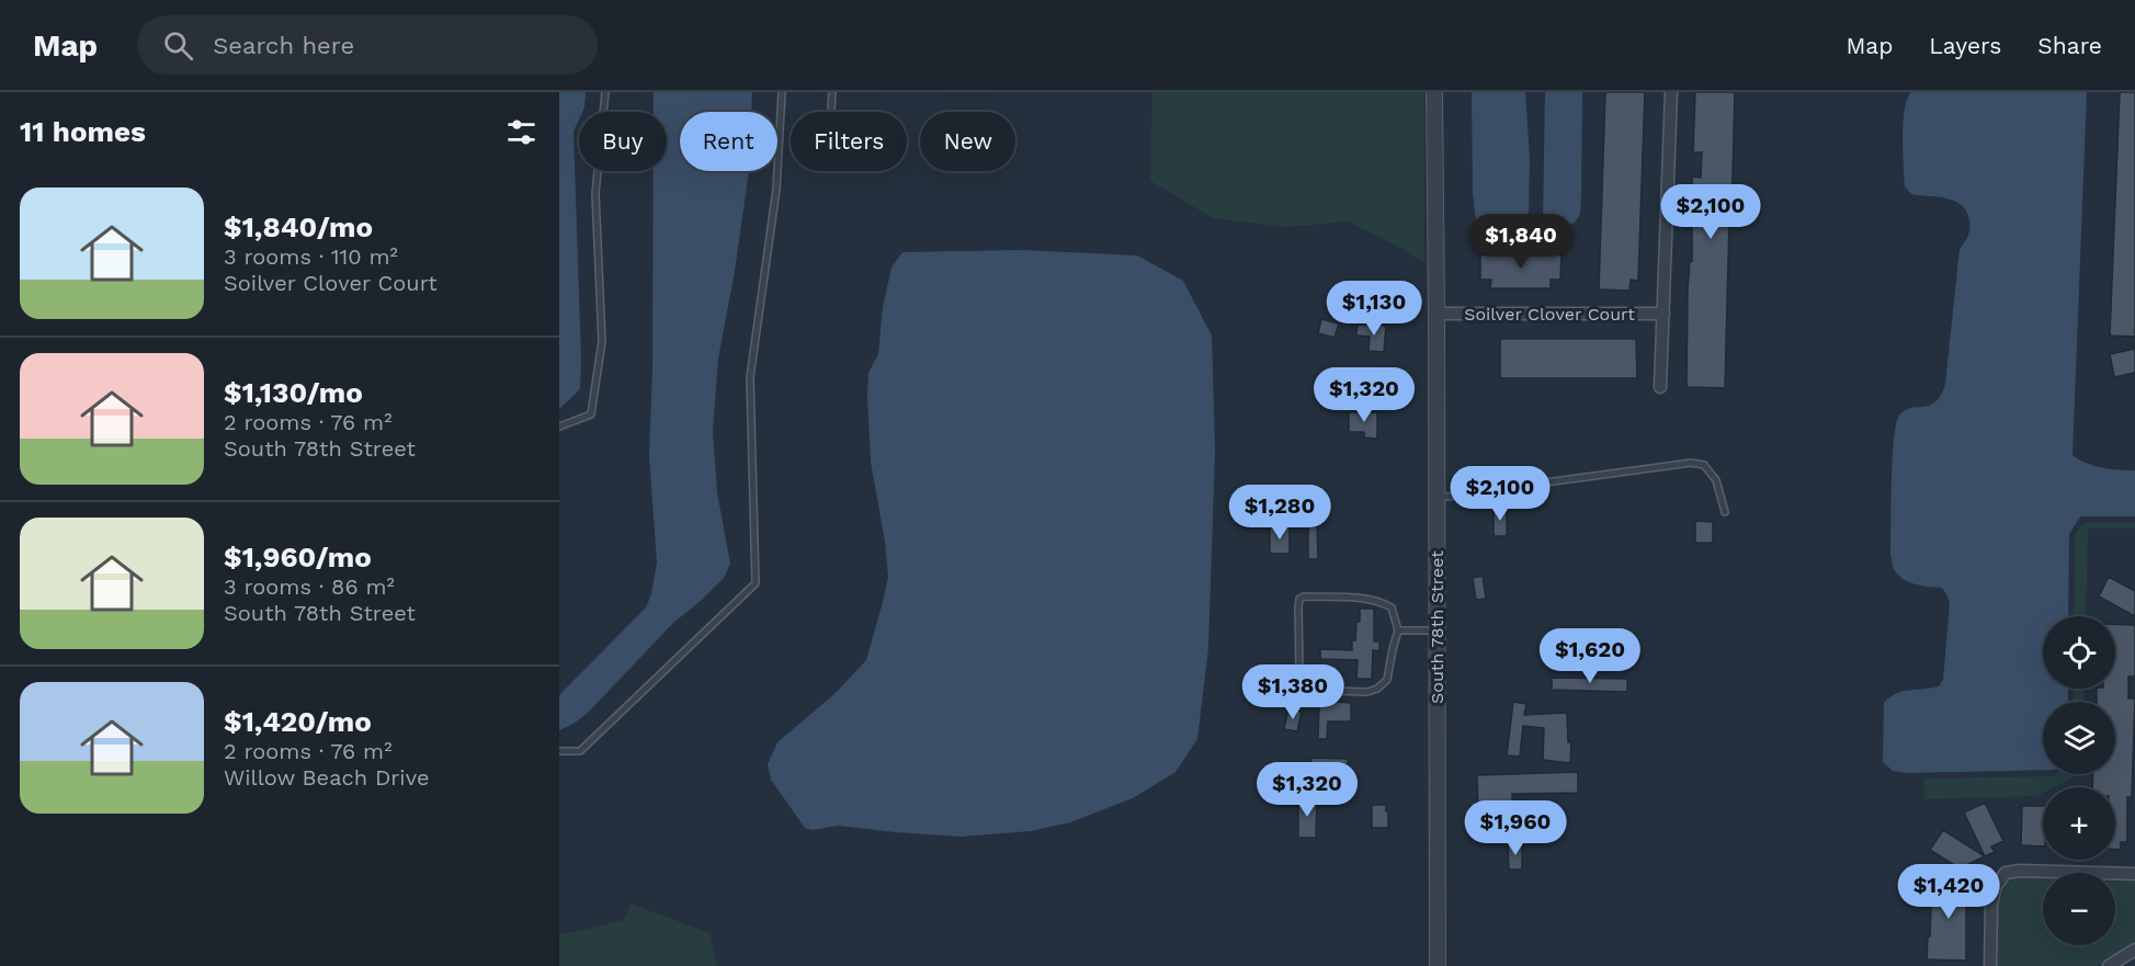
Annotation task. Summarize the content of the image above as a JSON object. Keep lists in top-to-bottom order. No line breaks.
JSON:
{"streets":{"street":["Soilver Clover Court","South 78th Street"]},"crossings":[["Soilver Clover Court","South 78th Street"]],"page":{"header":"Map","search":"Search here","nav":["Map","Layers","Share"],"heading":"11 homes","chip":["Buy","Rent","Filters","New"],"list":[{"name":"$1,840/mo","note":"3 rooms · 110 m² · Soilver Clover Court"},{"name":"$1,130/mo","note":"2 rooms · 76 m² · South 78th Street"},{"name":"$1,960/mo","note":"3 rooms · 86 m² · South 78th Street"},{"name":"$1,420/mo","note":"2 rooms · 76 m² · Willow Beach Drive"}],"price":["$2,100","$1,840","$1,130","$1,320","$2,100","$1,280","$1,620","$1,380","$1,320","$1,960","$1,420"],"map_buttons":["+","−"]}}
